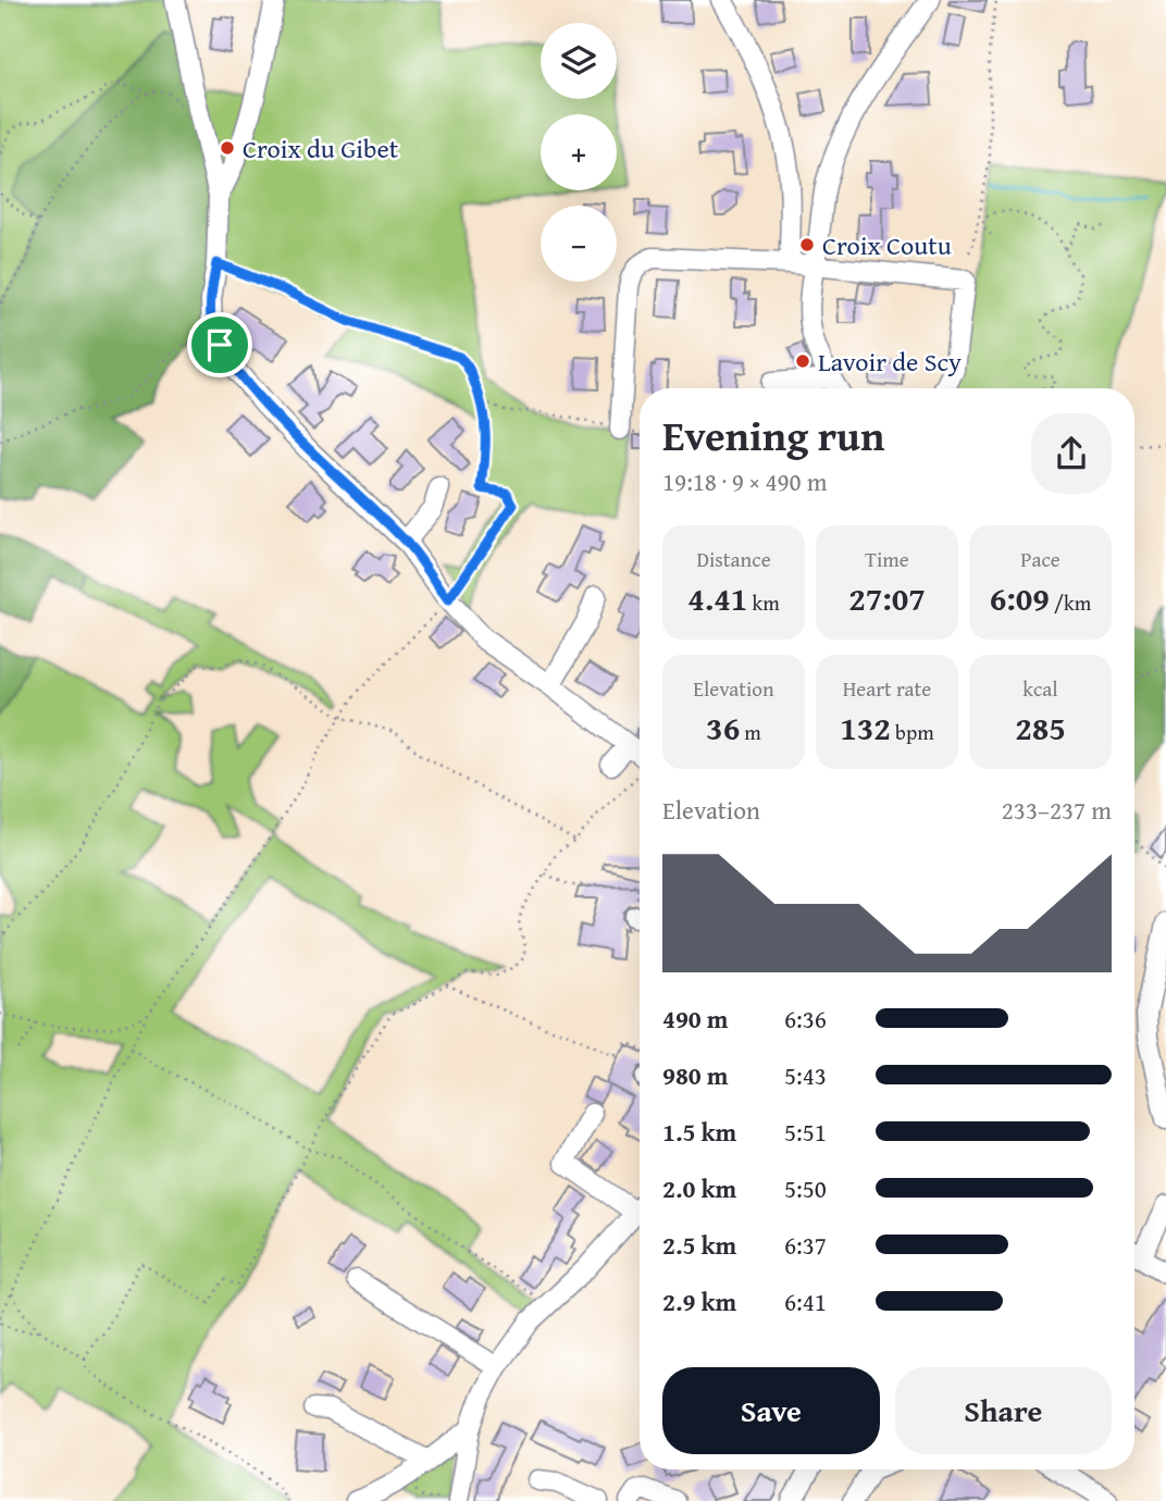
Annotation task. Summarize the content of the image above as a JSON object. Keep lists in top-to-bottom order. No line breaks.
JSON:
{"places":["Croix du Gibet","Croix Coutu","Lavoir de Scy"],"page":{"map_buttons":["+","−"],"heading":["Evening run","19:18 · 9 × 490 m"],"stats":[["Distance","4.41 km"],["Time","27:07"],["Pace","6:09 /km"],["Elevation","36 m"],["Heart rate","132 bpm"],["kcal","285"]],"chart":["Elevation","233–237 m"],"list":[{"name":"490 m","note":"6:36"},{"name":"980 m","note":"5:43"},{"name":"1.5 km","note":"5:51"},{"name":"2.0 km","note":"5:50"},{"name":"2.5 km","note":"6:37"},{"name":"2.9 km","note":"6:41"}],"buttons":["Save","Share"]}}
